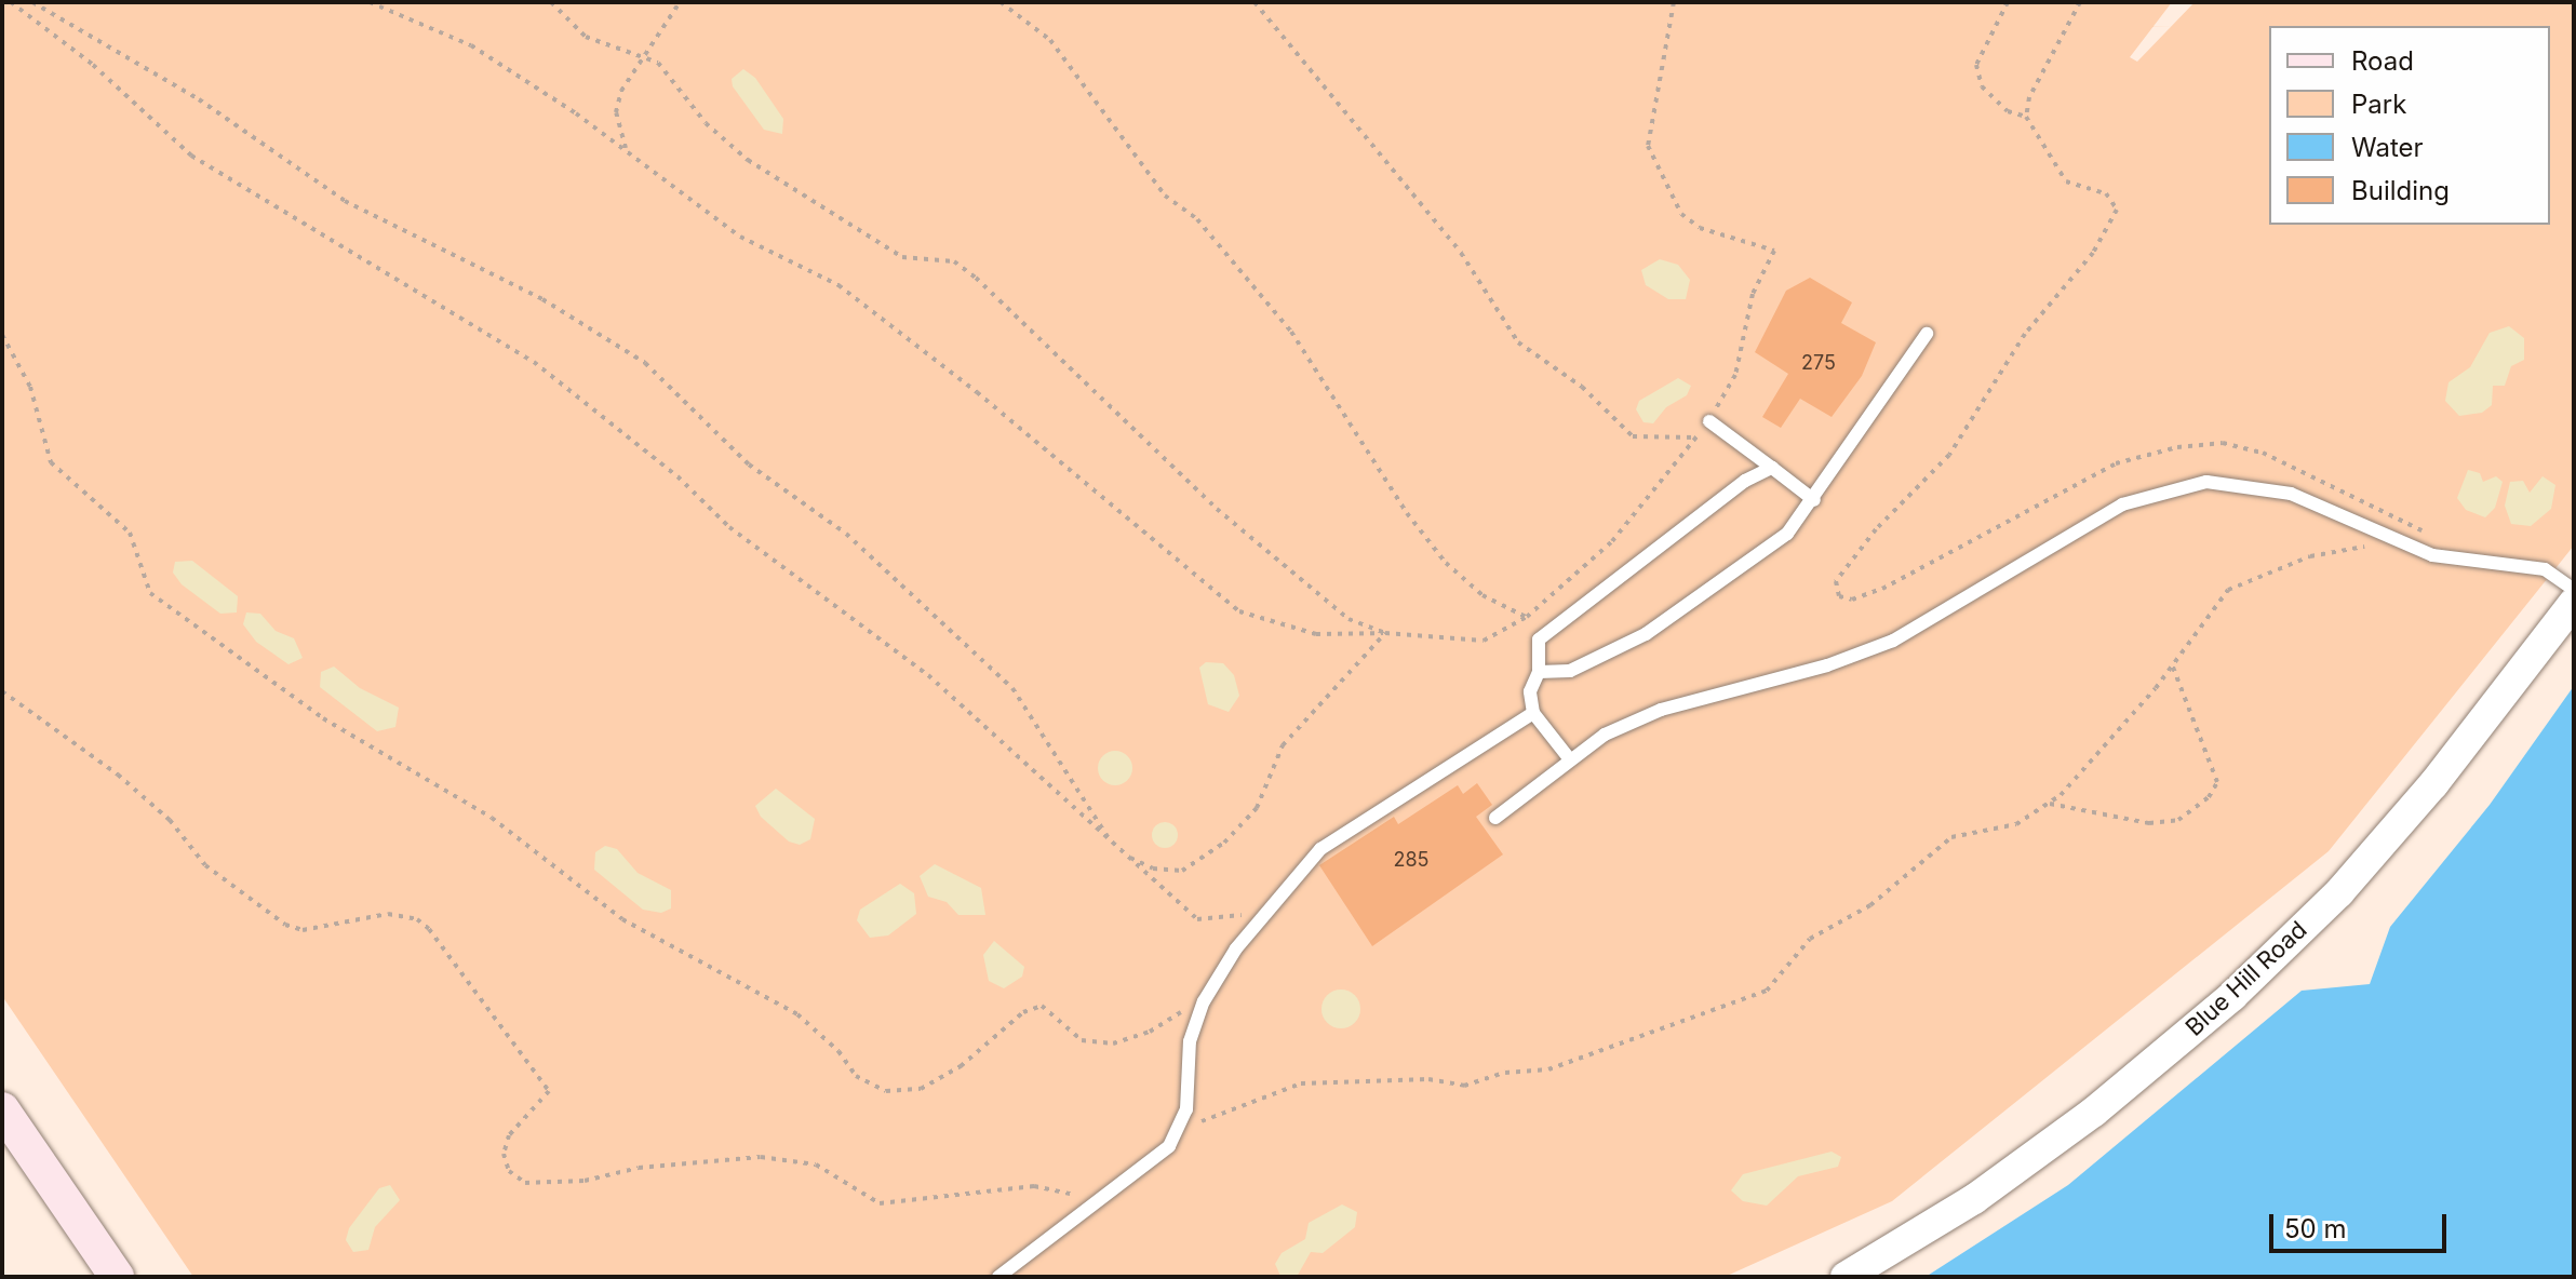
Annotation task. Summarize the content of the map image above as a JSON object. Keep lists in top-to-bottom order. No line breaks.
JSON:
{"streets":{"street":["Blue Hill Road"]},"house_numbers":["275","285"],"legend":["Road","Park","Water","Building"],"scale_bar":"50 m"}
